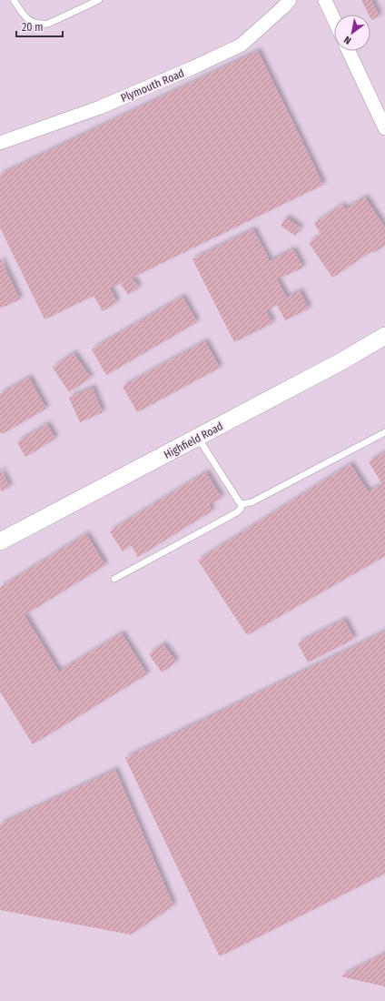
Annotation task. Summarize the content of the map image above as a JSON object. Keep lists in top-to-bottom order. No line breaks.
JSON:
{"streets":{"street":["Plymouth Road","Highfield Road"]},"scale_bar":"20 m","north":"bottom left"}
